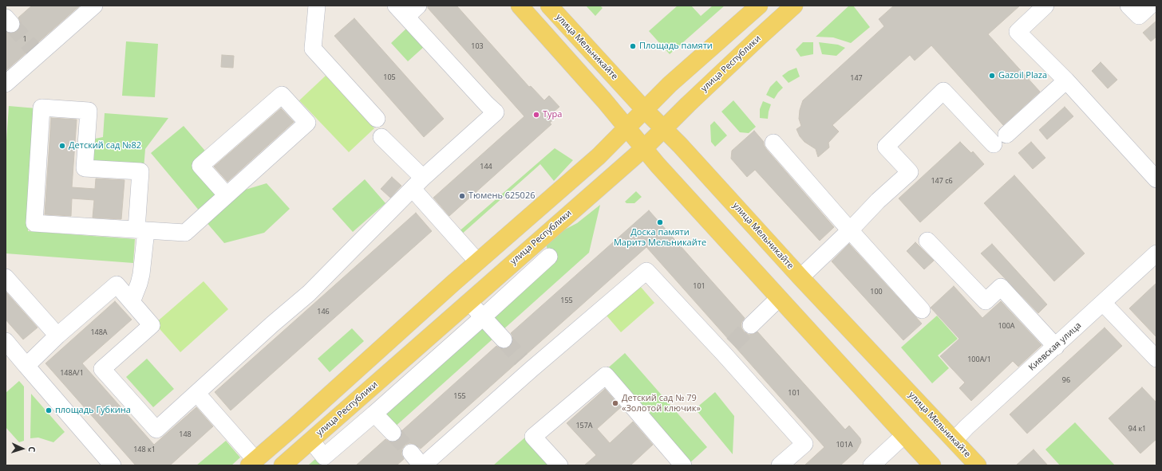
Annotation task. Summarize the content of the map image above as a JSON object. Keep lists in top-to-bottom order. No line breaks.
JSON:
{"streets":{"main road":["улица Мельникайте","улица Республики"],"street":["Киевская улица"]},"crossings":[["улица Мельникайте","улица Республики"],["улица Мельникайте","Киевская улица"]],"places":["Площадь памяти","Gazoil Plaza","Тура","Детский сад №82","Тюмень 625026","Доска памяти Маритэ Мельникайте","Детский сад № 79 «Золотой ключик»","площадь Губкина"],"house_numbers":["1","103","105","147","144","147 с6","101","100","155","146","100А","148А","100А/1","148А/1","96","101","155","157А","94 к1","148","101А","148 к1"],"north":"right"}
